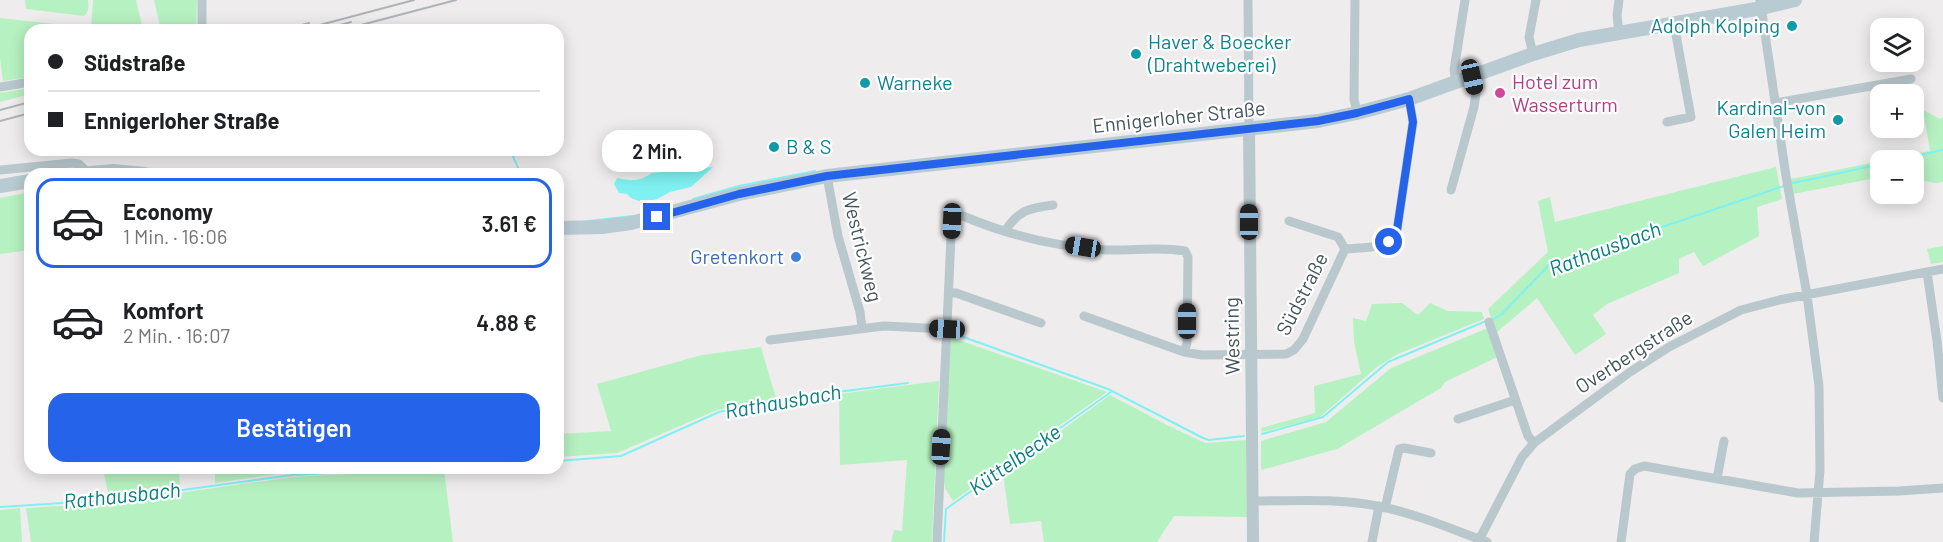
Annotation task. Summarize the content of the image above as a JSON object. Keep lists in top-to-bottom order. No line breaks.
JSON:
{"streets":{"main road":["Ennigerloher Straße"],"street":["Westrickweg","Südstraße","Westring","Overbergstraße"]},"crossings":[["Ennigerloher Straße","Westrickweg"],["Ennigerloher Straße","Südstraße"],["Ennigerloher Straße","Westring"],["Südstraße","Westring"]],"water":["Rathausbach","Küttelbecke"],"places":["Adolph Kolping","Haver & Boecker (Drahtweberei)","Warneke","Hotel zum Wasserturm","Kardinal-von Galen Heim","B & S","Gretenkort"],"page":{"map_buttons":["+","−"],"banner":["Südstraße","Ennigerloher Straße"],"bubble":"2 Min.","list":[{"name":"Economy","note":"1 Min. · 16:06","value":"3.61 €"},{"name":"Komfort","note":"2 Min. · 16:07","value":"4.88 €"}],"buttons":"Bestätigen"}}
